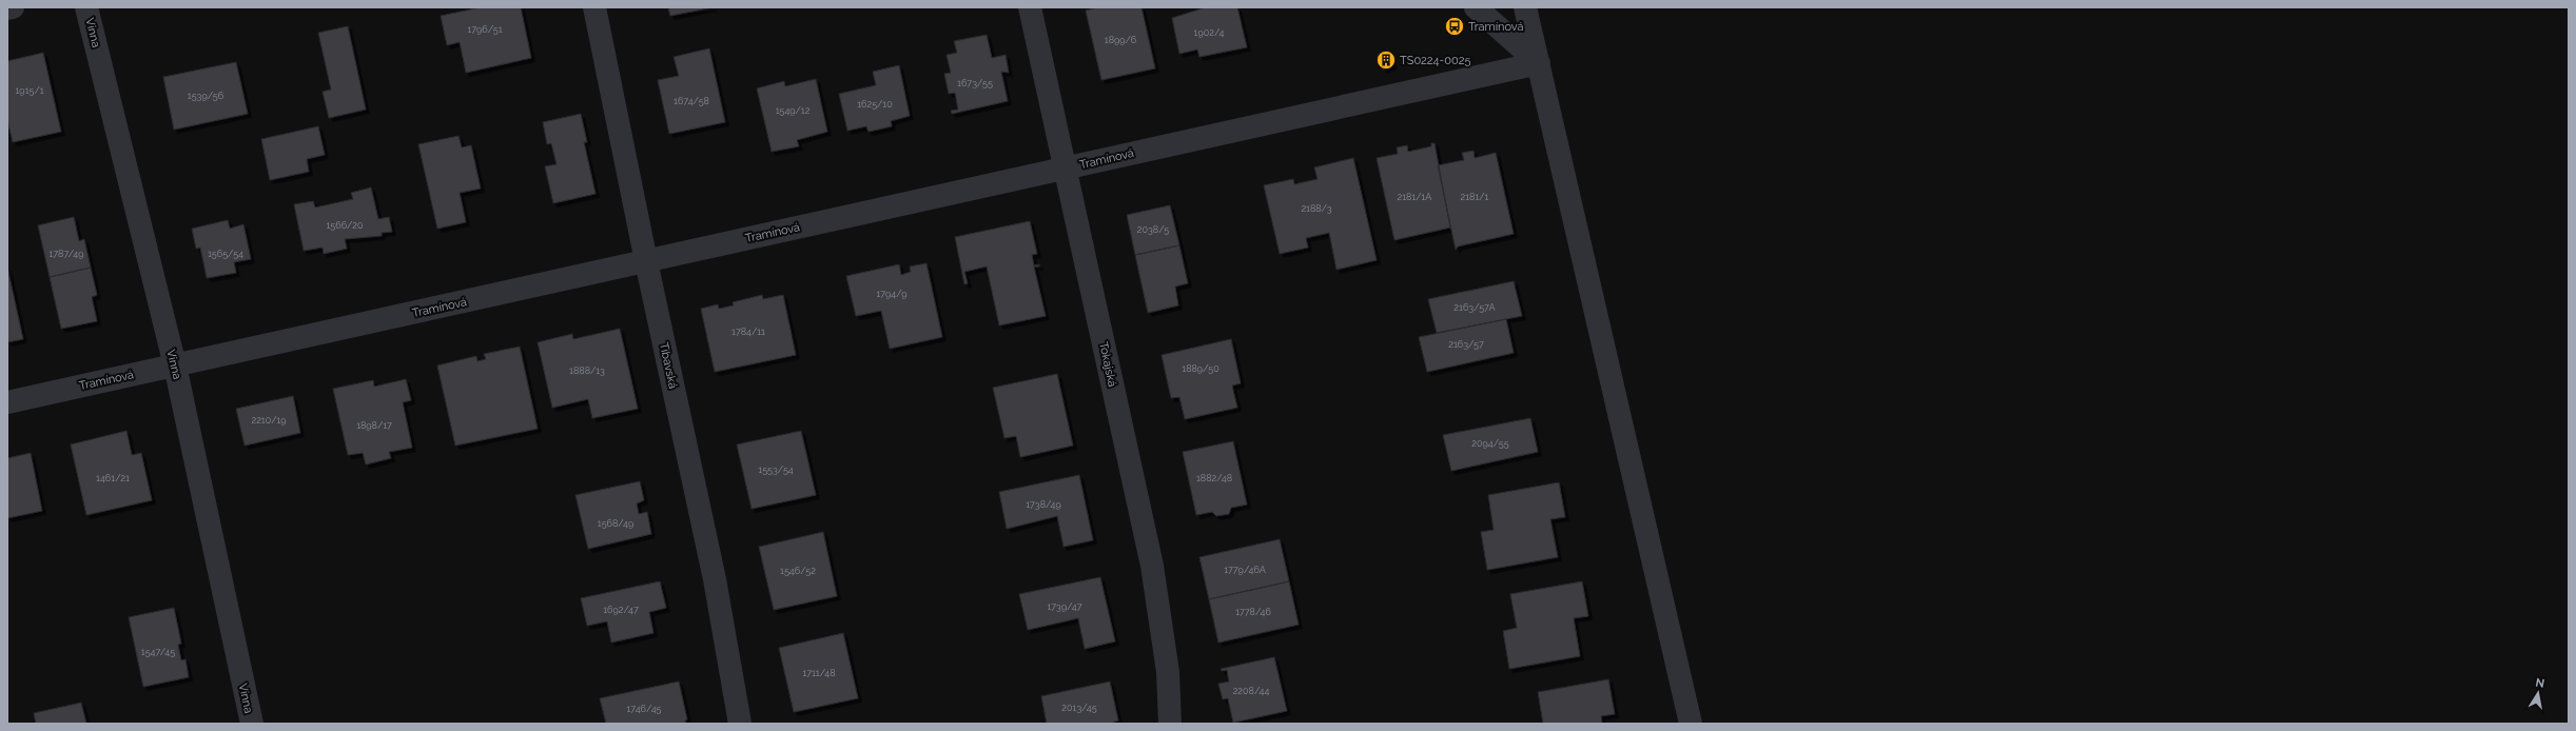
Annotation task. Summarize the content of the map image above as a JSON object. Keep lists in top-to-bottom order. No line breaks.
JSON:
{"streets":{"street":["Vínna","Tramínová","Tokajská","Tibavská"]},"crossings":[["Vínna","Tramínová"],["Tramínová","Tokajská"],["Tramínová","Tibavská"]],"places":{"bus stop":["Tramínová"],"building":["TS0224-0025"]},"house_numbers":["1796/51","1902/4","1899/6","1673/55","1915/1","1539/56","1674/58","1625/10","1549/12","2181/1A","2181/1","2188/3","1566/20","2038/5","1787/49","1565/54","1794/9","2163/57A","1784/11","2163/57","1889/50","1888/13","2210/19","1898/17","2094/55","1553/54","1461/21","1882/48","1738/49","1568/49","1779/46A","1546/52","1739/47","1692/47","1778/46","1547/45","1711/48","2208/44","2013/45","1746/45"],"north":"top"}
